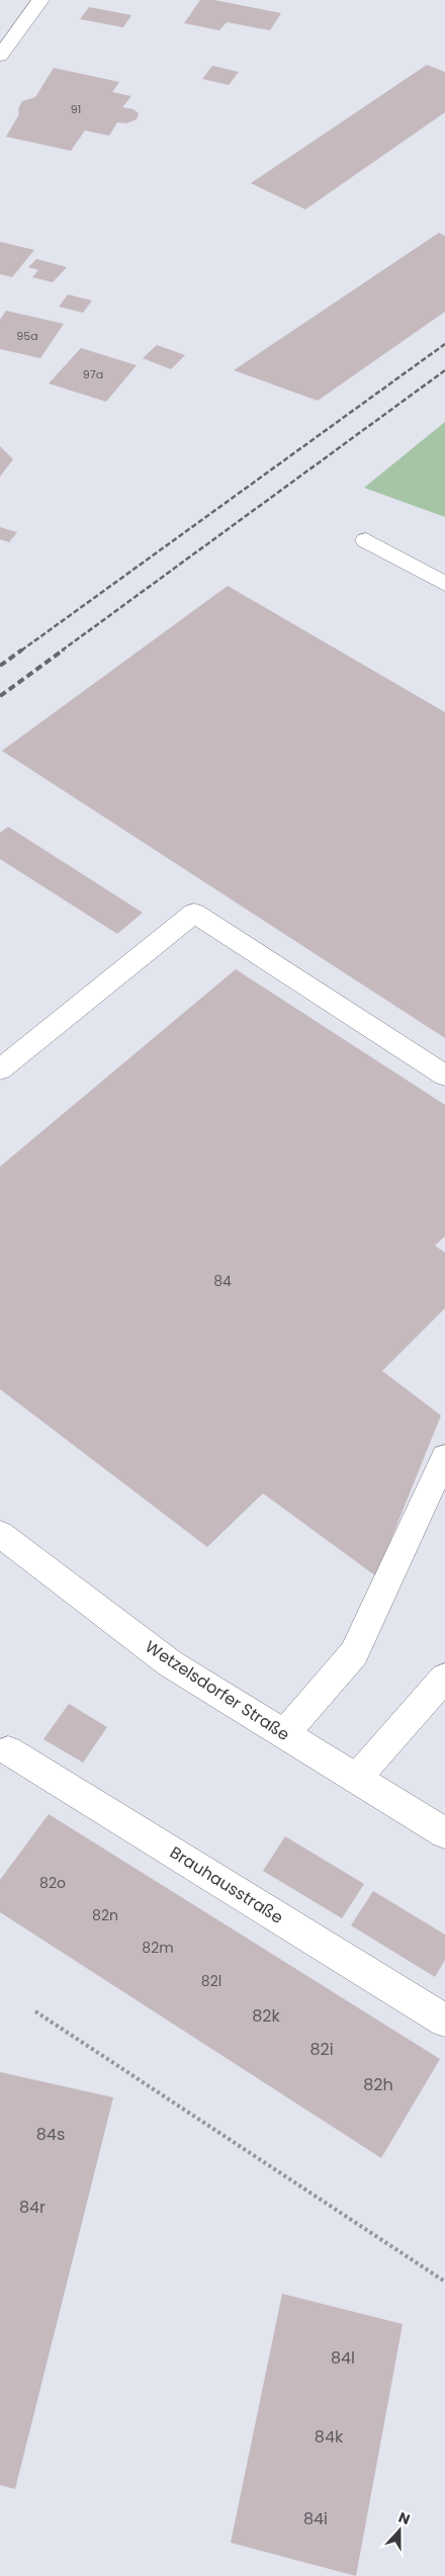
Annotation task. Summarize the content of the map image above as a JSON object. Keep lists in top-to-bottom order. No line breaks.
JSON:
{"streets":{"main road":["Wetzelsdorfer Straße","Brauhausstraße"]},"house_numbers":["91","95a","97a","84","82o","82n","82m","82l","82k","82i","82h","84s","84r","84l","84k","84i"],"north":"top"}
